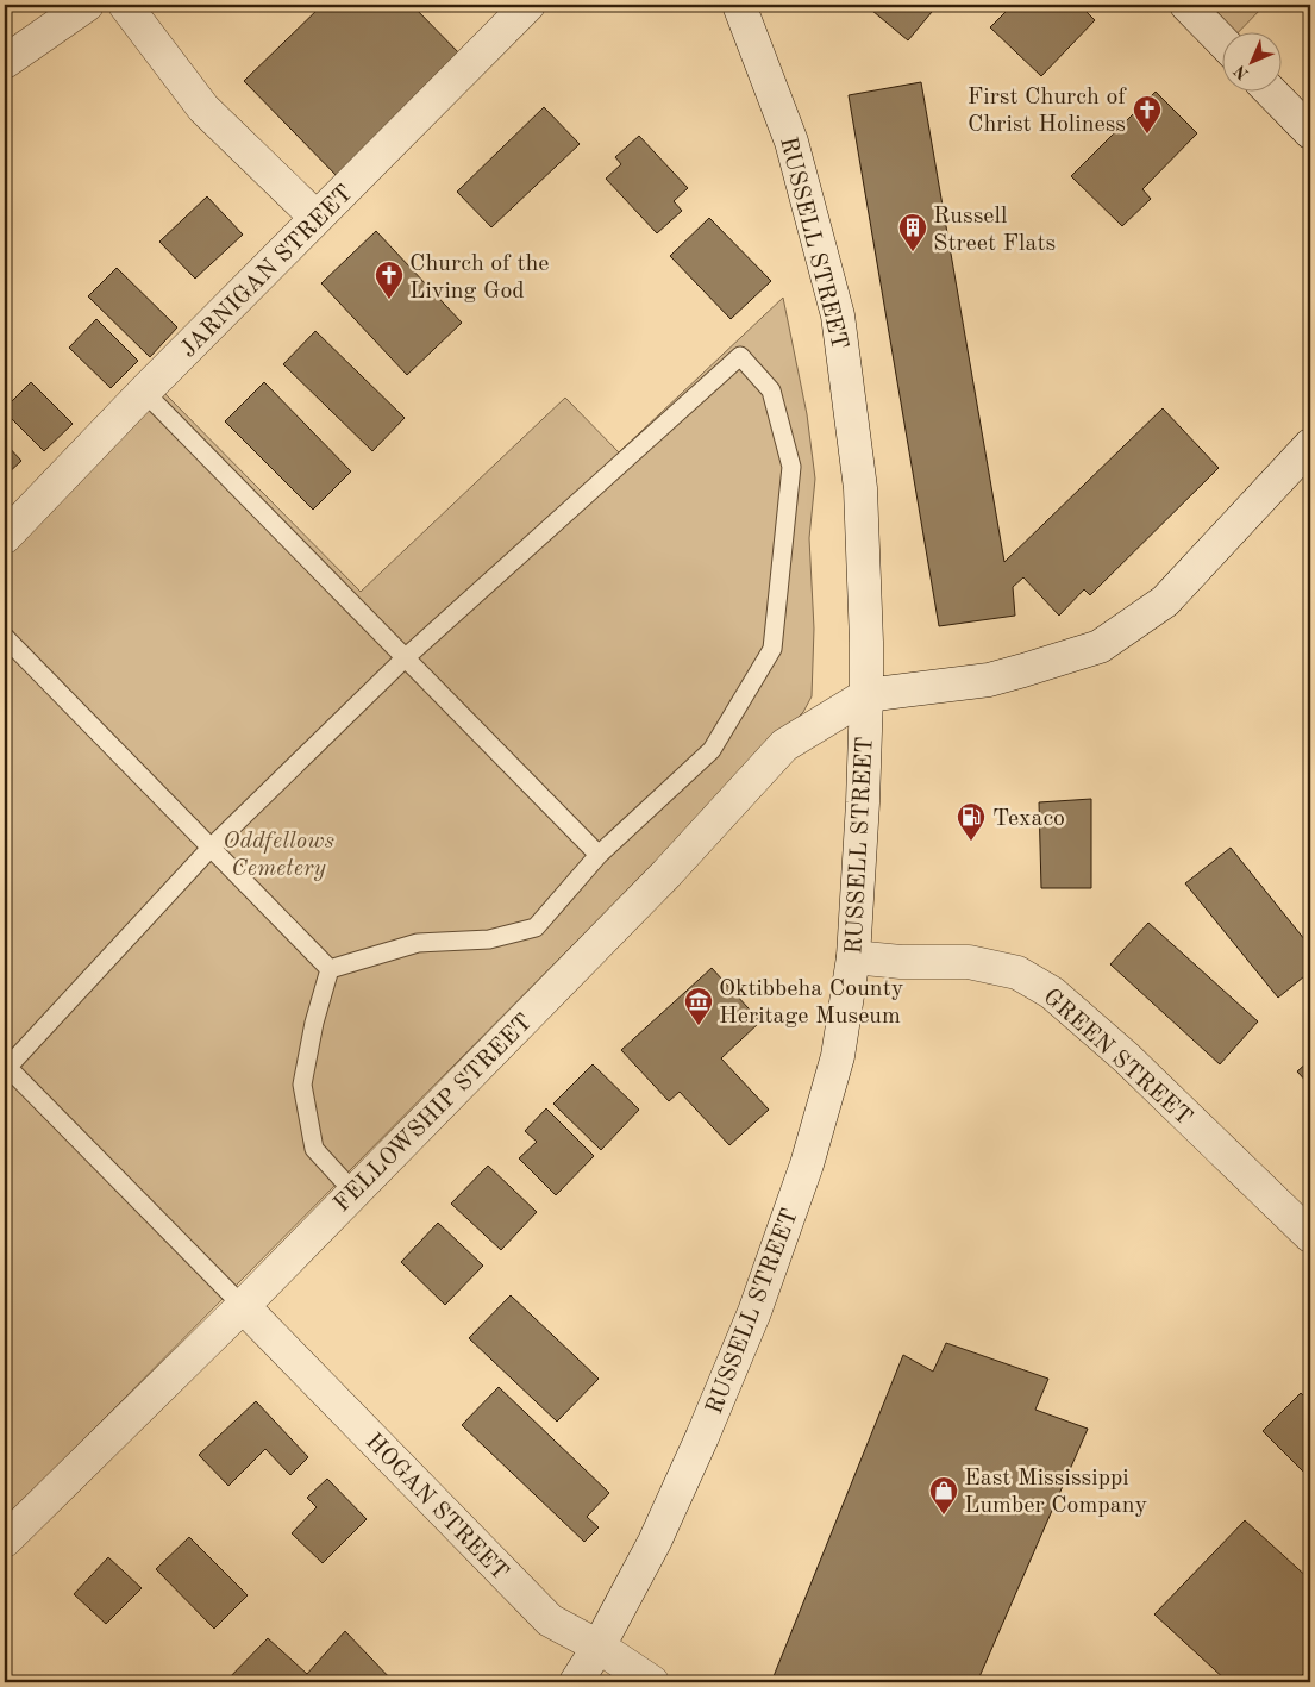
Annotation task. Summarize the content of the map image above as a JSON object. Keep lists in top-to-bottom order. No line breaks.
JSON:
{"streets":{"street":["RUSSELL STREET","JARNIGAN STREET","GREEN STREET","FELLOWSHIP STREET","HOGAN STREET"]},"crossings":[["RUSSELL STREET","GREEN STREET"],["RUSSELL STREET","FELLOWSHIP STREET"],["RUSSELL STREET","HOGAN STREET"],["FELLOWSHIP STREET","HOGAN STREET"]],"parks":["Oddfellows Cemetery"],"places":{"church":["First Church of Christ Holiness","Church of the Living God"],"building":["Russell Street Flats"],"fuel station":["Texaco"],"museum":["Oktibbeha County Heritage Museum"],"shop":["East Mississippi Lumber Company"]},"north":"bottom left"}
